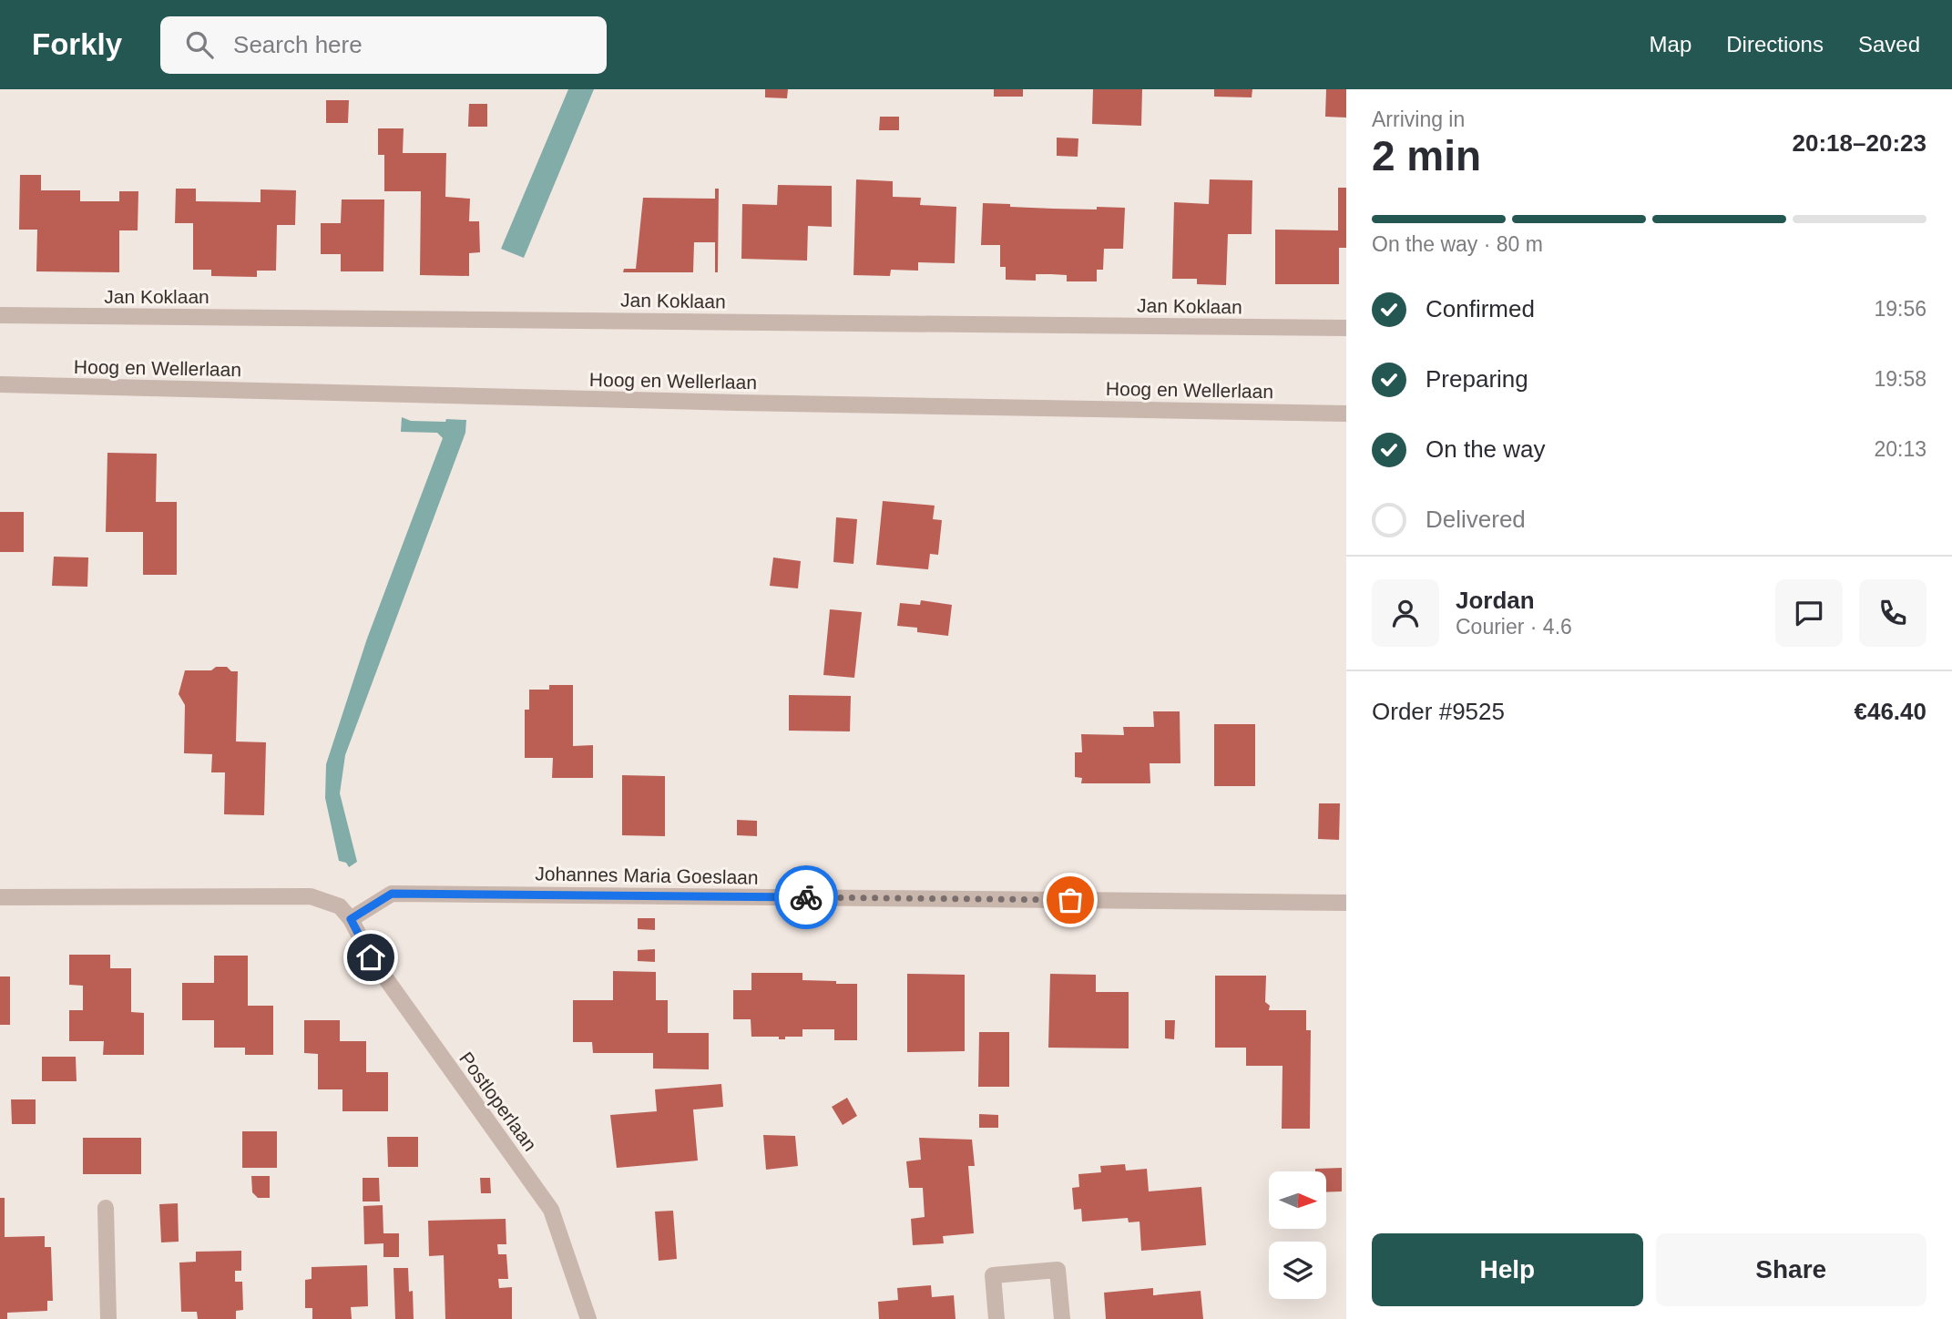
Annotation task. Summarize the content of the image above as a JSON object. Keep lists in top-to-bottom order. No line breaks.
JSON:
{"streets":{"street":["Jan Koklaan","Hoog en Wellerlaan","Johannes Maria Goeslaan","Postloperlaan"]},"crossings":[["Johannes Maria Goeslaan","Postloperlaan"]],"north":"right","page":{"header":"Forkly","search":"Search here","nav":["Map","Directions","Saved"],"heading":["2 min","Arriving in","20:18–20:23"],"panel":["Jordan","Courier · 4.6","Order #9525","€46.40"],"bar":"On the way · 80 m","list":[["Confirmed","19:56"],["Preparing","19:58"],["On the way","20:13"],"Delivered"],"buttons":["Help","Share"]}}
